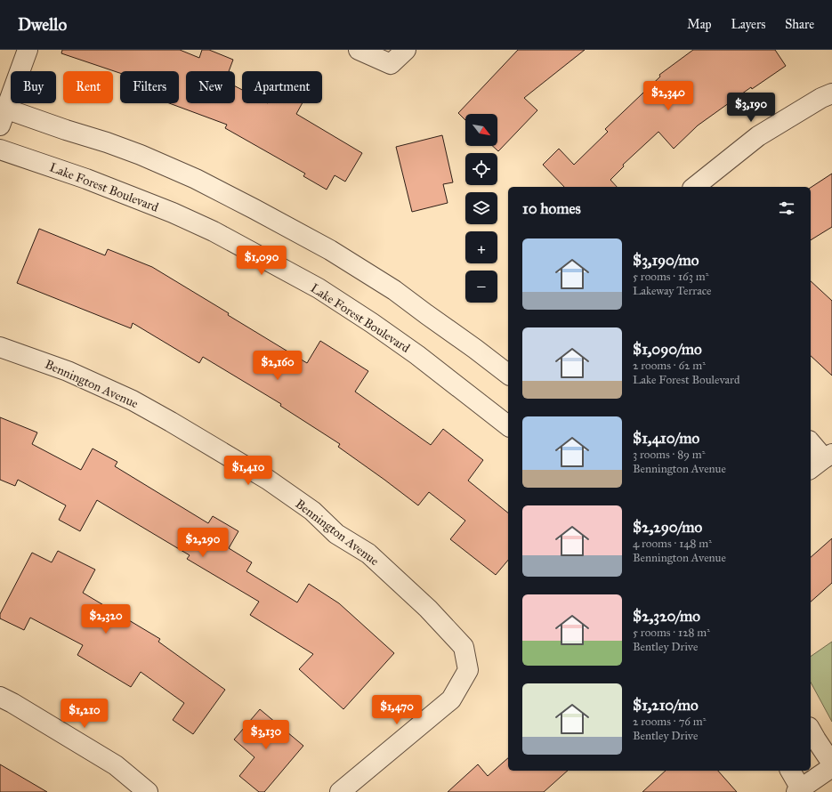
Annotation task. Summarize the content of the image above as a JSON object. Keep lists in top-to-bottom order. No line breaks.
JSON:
{"streets":{"street":["Lake Forest Boulevard","Bennington Avenue"]},"north":"bottom right","page":{"header":"Dwello","nav":["Map","Layers","Share"],"chip":["Buy","Rent","Filters","New","Apartment"],"price":["$2,340","$3,190","$1,090","$2,160","$1,410","$2,290","$2,320","$1,470","$1,210","$3,130"],"map_buttons":["+","−"],"heading":"10 homes","list":[{"name":"$3,190/mo","note":"5 rooms · 163 m² · Lakeway Terrace"},{"name":"$1,090/mo","note":"2 rooms · 62 m² · Lake Forest Boulevard"},{"name":"$1,410/mo","note":"3 rooms · 89 m² · Bennington Avenue"},{"name":"$2,290/mo","note":"4 rooms · 148 m² · Bennington Avenue"},{"name":"$2,320/mo","note":"5 rooms · 128 m² · Bentley Drive"},{"name":"$1,210/mo","note":"2 rooms · 76 m² · Bentley Drive"}]}}
